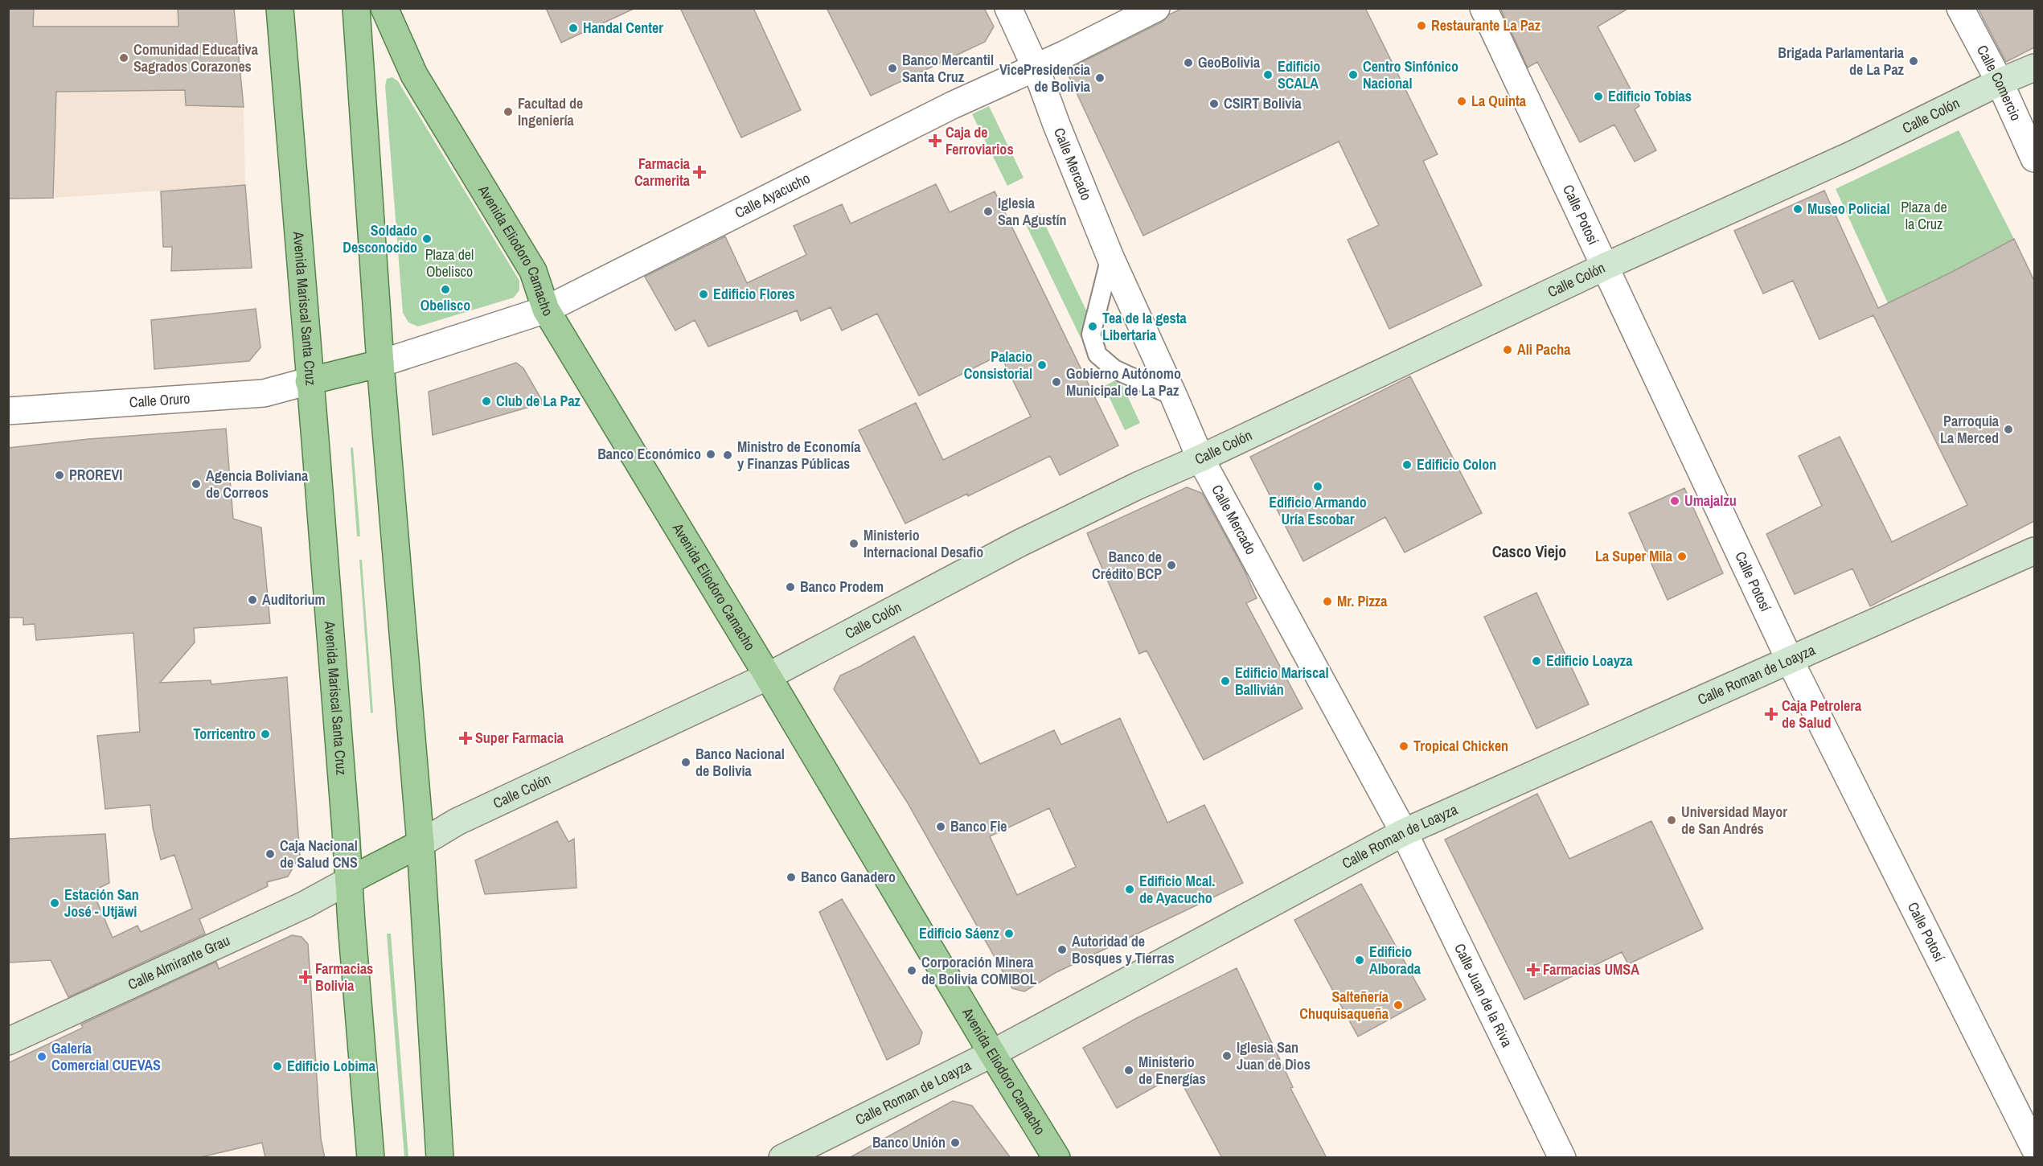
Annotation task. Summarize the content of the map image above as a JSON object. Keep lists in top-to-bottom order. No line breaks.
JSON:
{"streets":{"main road":["Calle Colón","Avenida Eliodoro Camacho","Avenida Mariscal Santa Cruz","Calle Roman de Loayza","Calle Almirante Grau"],"street":["Calle Comercio","Calle Mercado","Calle Ayacucho","Calle Potosí","Calle Oruro","Calle Juan de la Riva"]},"crossings":[["Calle Comercio","Calle Colón"],["Calle Colón","Calle Mercado"],["Calle Colón","Calle Potosí"],["Calle Colón","Avenida Eliodoro Camacho"],["Calle Mercado","Calle Ayacucho"],["Calle Mercado","Calle Roman de Loayza"],["Calle Mercado","Calle Juan de la Riva"],["Calle Ayacucho","Avenida Eliodoro Camacho"],["Calle Potosí","Calle Roman de Loayza"],["Avenida Eliodoro Camacho","Calle Roman de Loayza"],["Avenida Mariscal Santa Cruz","Calle Oruro"],["Avenida Mariscal Santa Cruz","Calle Almirante Grau"],["Calle Roman de Loayza","Calle Juan de la Riva"]],"districts":["Casco Viejo"],"parks":["Plaza de la Cruz","Plaza del Obelisco"],"places":{"other":["Restaurante La Paz","Handal Center","Comunidad Educativa Sagrados Corazones","Brigada Parlamentaria de La Paz","GeoBolivia","Banco Mercantil Santa Cruz","Edificio SCALA","Centro Sinfónico Nacional","VicePresidencia de Bolivia","Edificio Tobias","La Quinta","CSIRT Bolivia","Facultad de Ingeniería","Museo Policial","Iglesia San Agustín","Soldado Desconocido","Obelisco","Edificio Flores","Tea de la gesta Libertaria","Ali Pacha","Palacio Consistorial","Gobierno Autónomo Municipal de La Paz","Club de La Paz","Parroquia La Merced","Banco Económico","Ministro de Economía y Finanzas Públicas","Edificio Colon","PROREVI","Agencia Boliviana de Correos","Edificio Armando Uría Escobar","Umajalzu","Ministerio Internacional Desafio","La Super Mila","Banco de Crédito BCP","Banco Prodem","Auditorium","Mr. Pizza","Edificio Loayza","Edificio Mariscal Ballivián","Torricentro","Tropical Chicken","Banco Nacional de Bolivia","Universidad Mayor de San Andrés","Banco Fie","Caja Nacional de Salud CNS","Banco Ganadero","Edificio Mcal. de Ayacucho","Estación San José - Utjäwi","Edificio Sáenz","Autoridad de Bosques y Tierras","Edificio Alborada","Corporación Minera de Bolivia COMIBOL","Salteñería Chuquisaqueña","Iglesia San Juan de Dios","Galería Comercial CUEVAS","Edificio Lobima","Ministerio de Energías","Banco Unión"],"health":["Caja de Ferroviarios","Farmacia Carmerita","Caja Petrolera de Salud","Super Farmacia","Farmacias UMSA","Farmacias Bolivia"]}}
